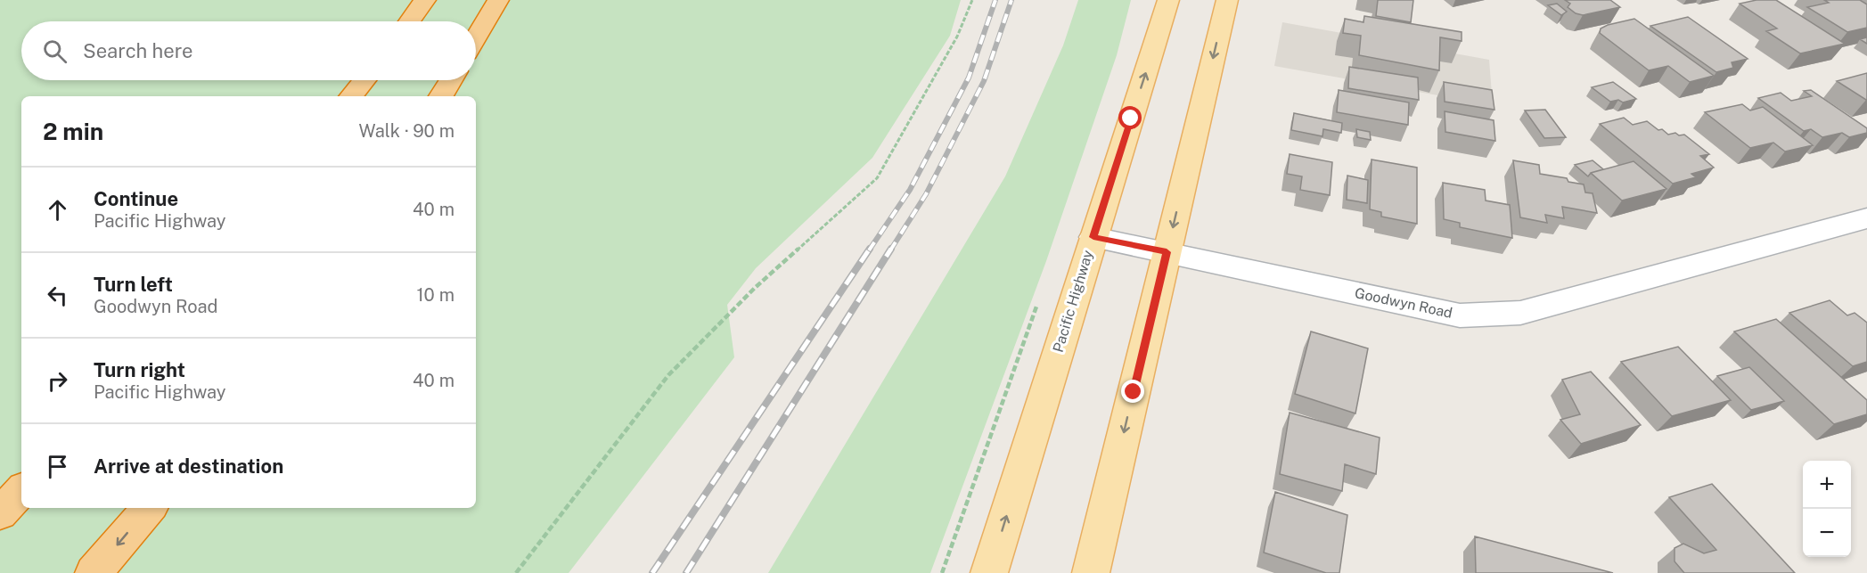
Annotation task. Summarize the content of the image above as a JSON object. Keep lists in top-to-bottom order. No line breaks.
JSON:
{"streets":{"main road":["Pacific Highway"],"street":["Goodwyn Road"]},"crossings":[["Pacific Highway","Goodwyn Road"]],"page":{"search":"Search here","heading":["2 min","Walk · 90 m"],"list":[["Continue","Pacific Highway","40 m"],["Turn left","Goodwyn Road","10 m"],["Turn right","Pacific Highway","40 m"],"Arrive at destination"],"map_buttons":["+","−"]}}
